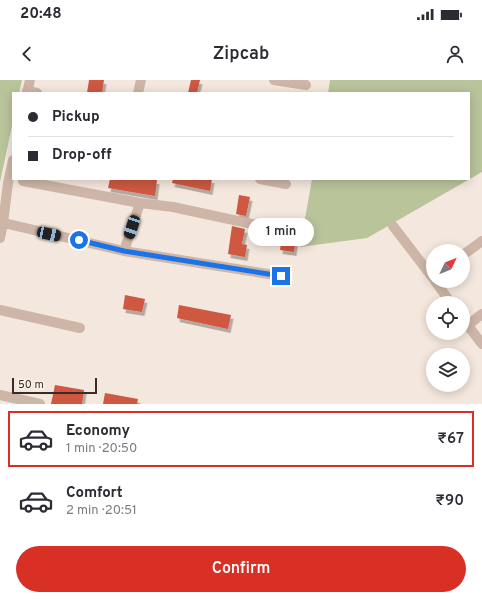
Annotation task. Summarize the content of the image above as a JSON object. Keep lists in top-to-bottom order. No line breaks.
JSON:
{"scale_bar":"50 m","north":"top right","page":{"status":"20:48","header":"Zipcab","banner":["Pickup","Drop-off"],"bubble":"1 min","scale":"50 m","list":[{"name":"Economy","note":"1 min · 20:50","value":"₹67"},{"name":"Comfort","note":"2 min · 20:51","value":"₹90"}],"buttons":"Confirm"}}
